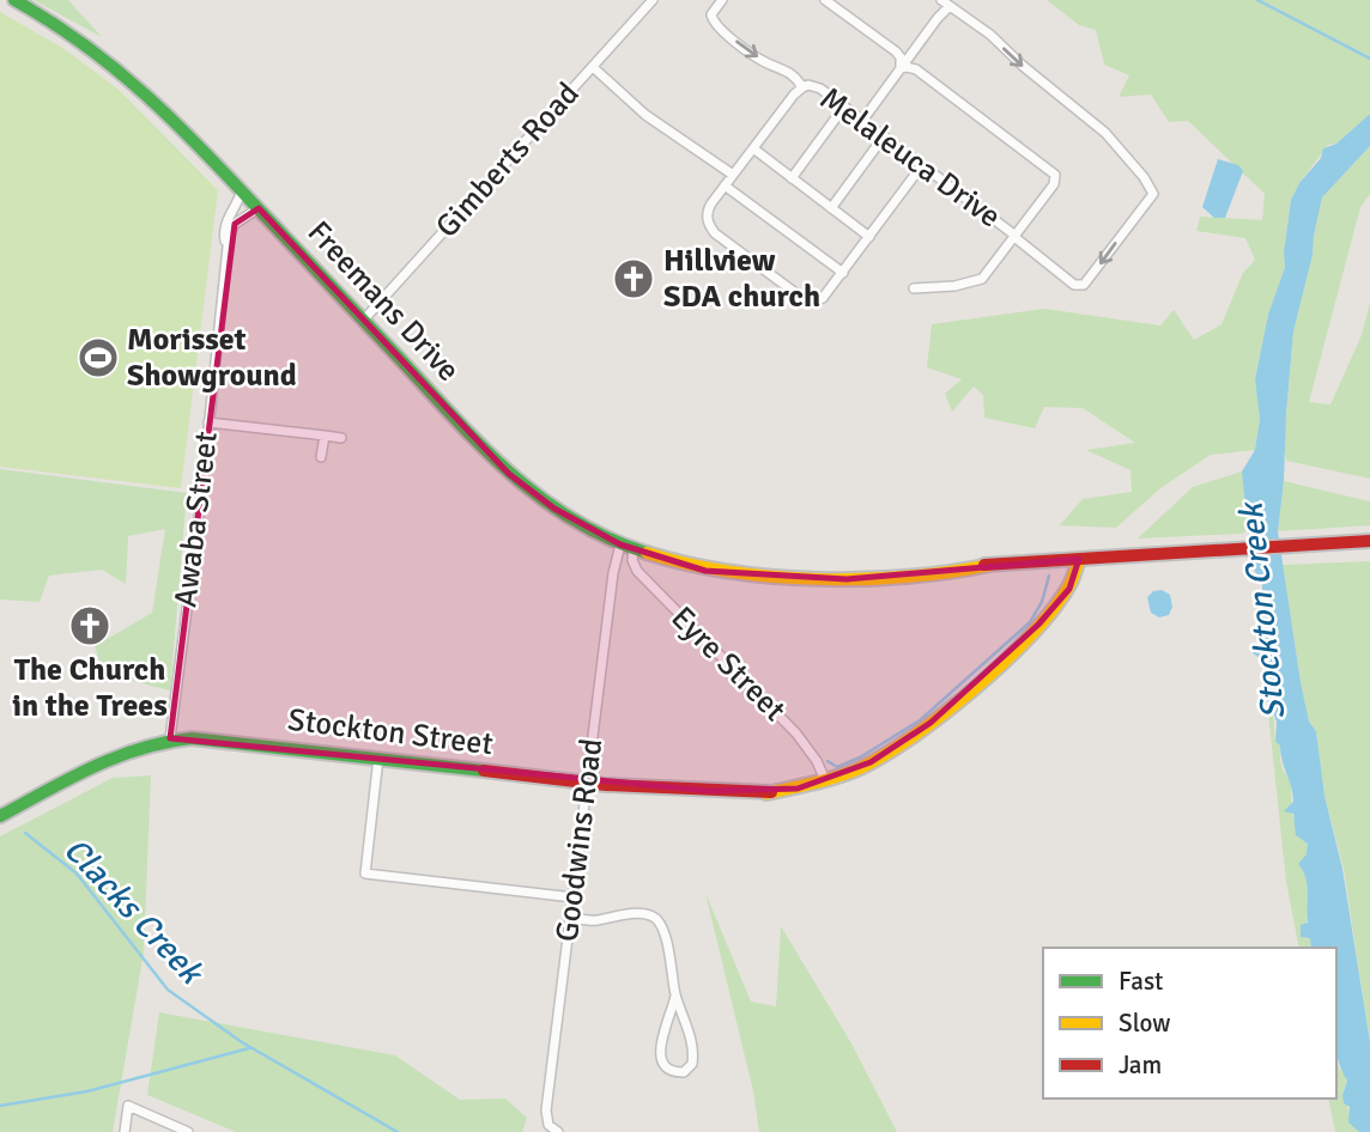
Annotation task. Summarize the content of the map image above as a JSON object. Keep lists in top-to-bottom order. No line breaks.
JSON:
{"streets":{"main road":["Freemans Drive","Stockton Street"],"street":["Melaleuca Drive","Gimberts Road","Awaba Street","Eyre Street","Goodwins Road"]},"crossings":[["Gimberts Road","Freemans Drive"],["Freemans Drive","Awaba Street"],["Freemans Drive","Eyre Street"],["Freemans Drive","Stockton Street"],["Freemans Drive","Goodwins Road"],["Awaba Street","Stockton Street"],["Eyre Street","Stockton Street"],["Stockton Street","Goodwins Road"]],"water":["Stockton Creek","Clacks Creek"],"places":{"church":["Hillview SDA church","The Church in the Trees"],"sports":["Morisset Showground"]},"legend":["Fast","Slow","Jam"]}
